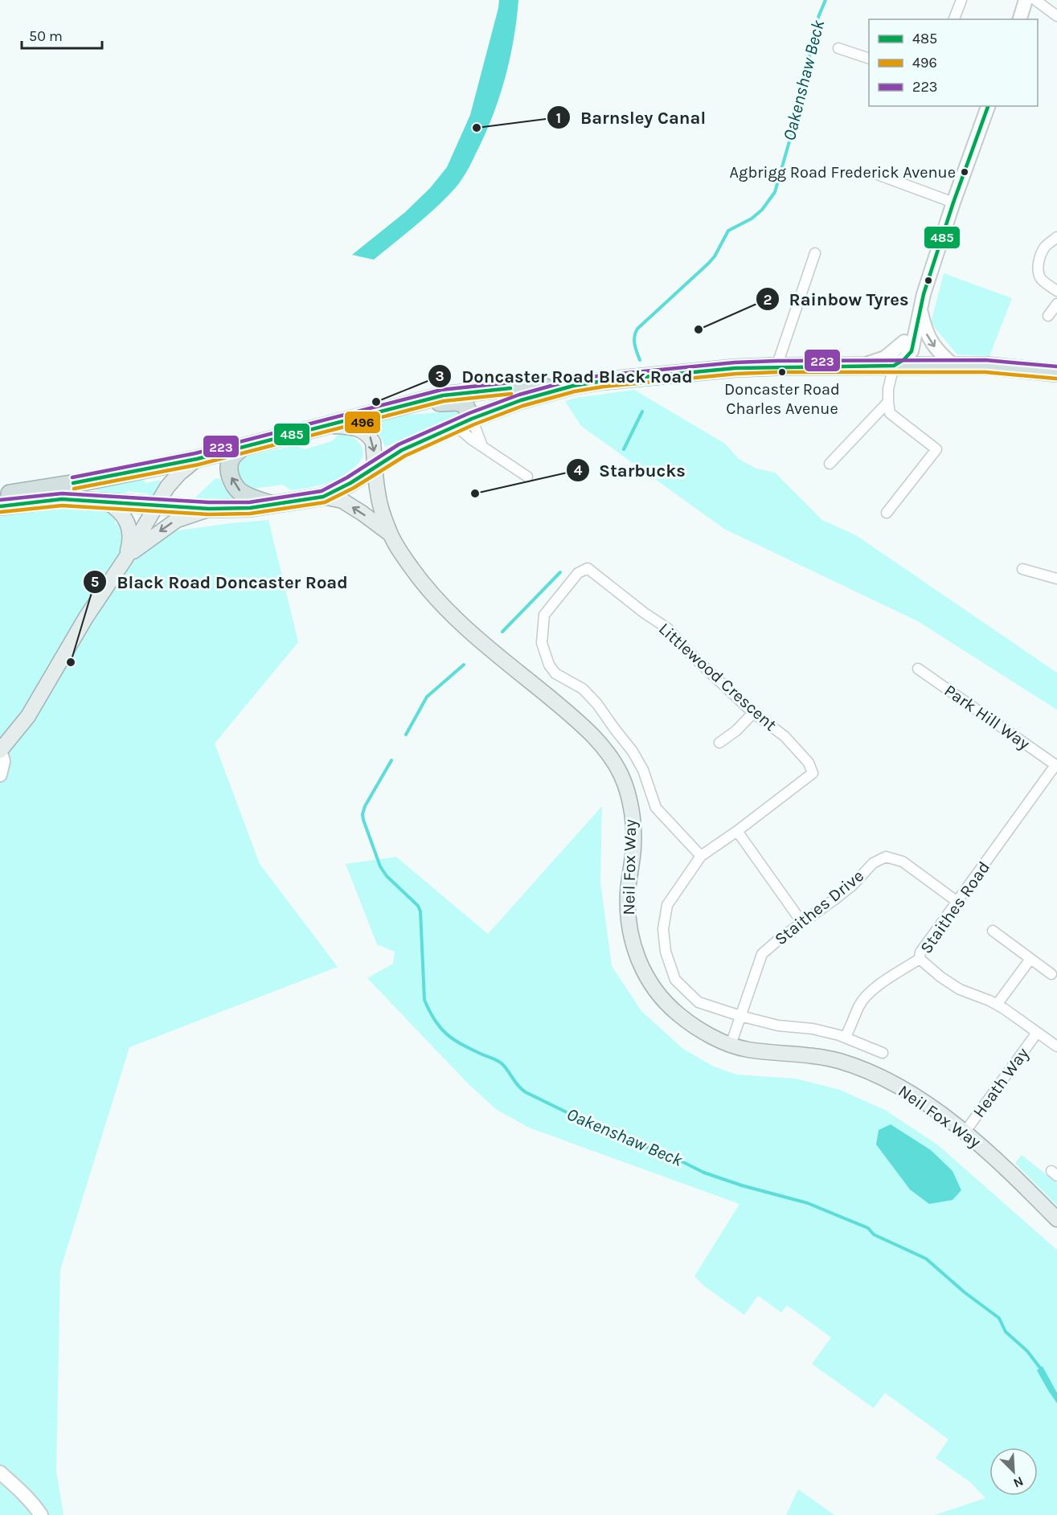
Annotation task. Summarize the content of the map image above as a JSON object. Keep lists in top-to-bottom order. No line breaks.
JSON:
{"streets":{"main road":["Neil Fox Way"],"street":["Littlewood Crescent","Park Hill Way","Staithes Drive","Staithes Road","Heath Way"]},"crossings":[["Littlewood Crescent","Staithes Drive"],["Littlewood Crescent","Staithes Road"],["Park Hill Way","Staithes Road"],["Neil Fox Way","Staithes Drive"],["Neil Fox Way","Heath Way"],["Staithes Drive","Staithes Road"]],"water":["Oakenshaw Beck"],"places":["Barnsley Canal","Agbrigg Road Frederick Avenue","Rainbow Tyres","Doncaster Road Charles Avenue","Doncaster Road Black Road","Starbucks","Black Road Doncaster Road"],"lines":["transit line 485","transit line 223","transit line 496"],"legend":["485","496","223"],"scale_bar":"50 m","north":"bottom right"}
